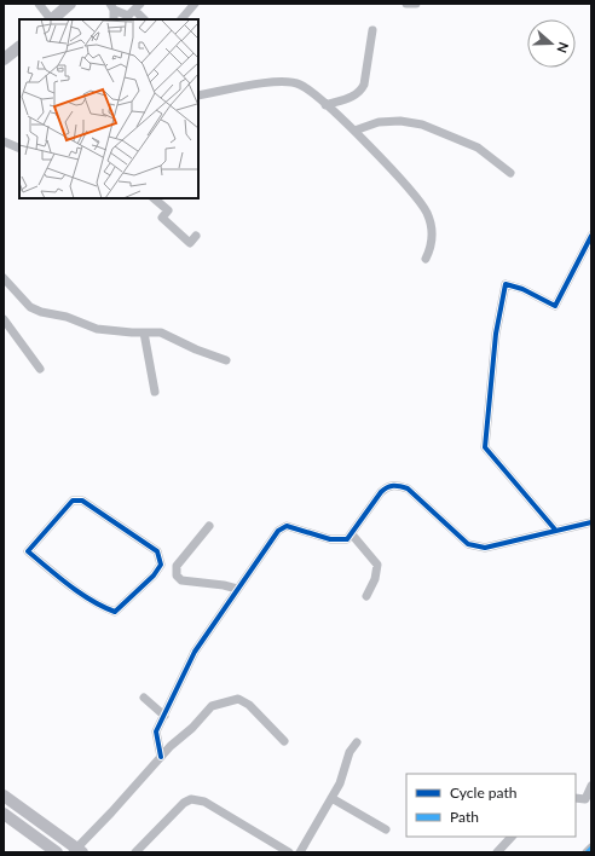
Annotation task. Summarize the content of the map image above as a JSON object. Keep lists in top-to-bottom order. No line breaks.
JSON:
{"legend":["Cycle path","Path"],"north":"right"}
